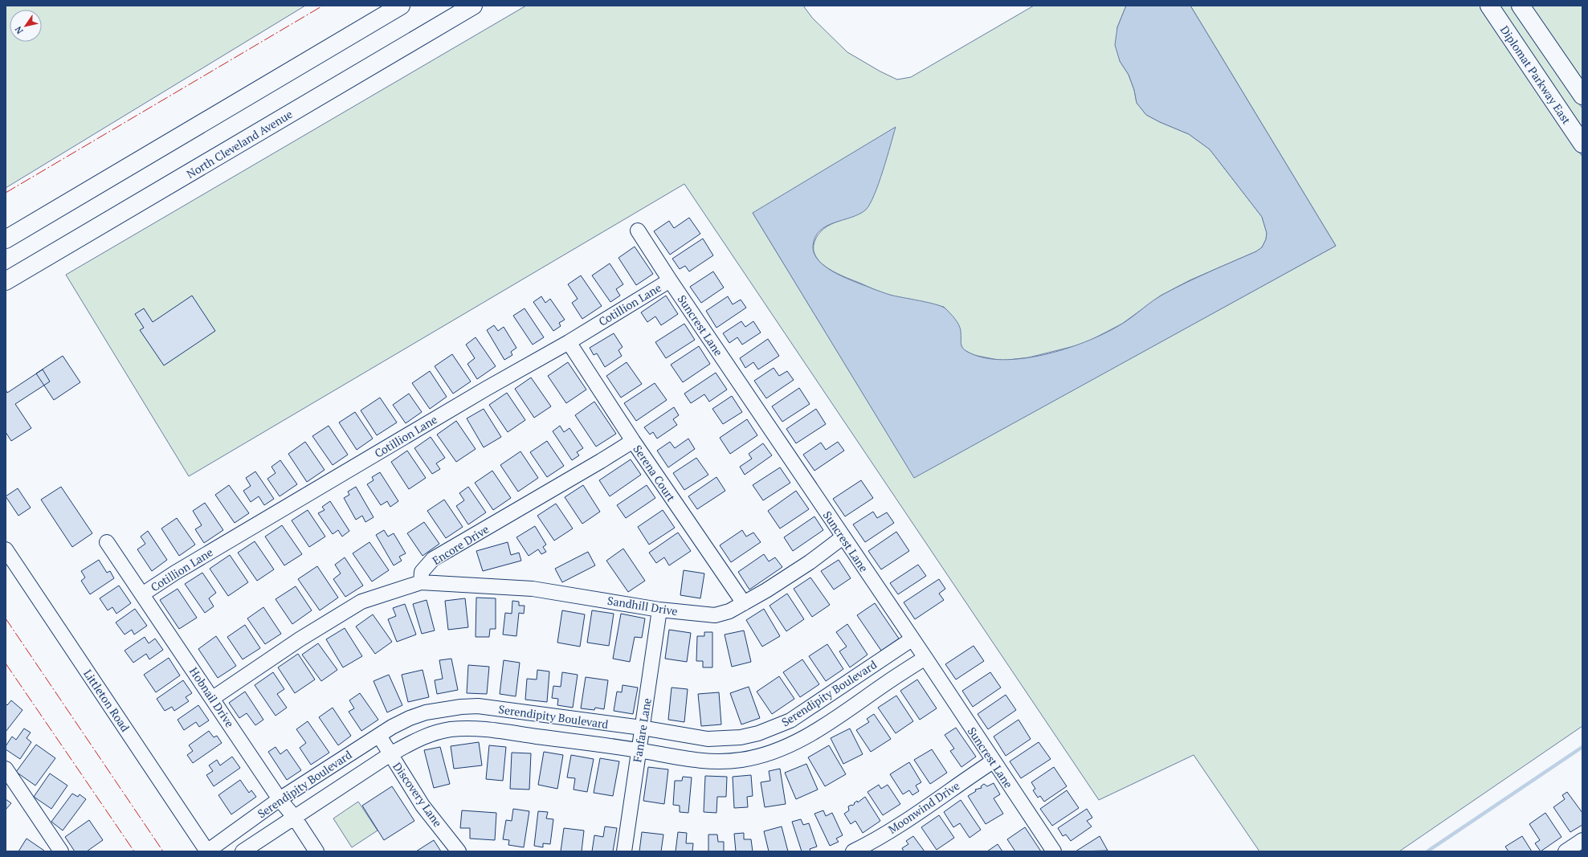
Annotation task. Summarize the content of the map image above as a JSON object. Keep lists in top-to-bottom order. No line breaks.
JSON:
{"streets":{"main road":["Diplomat Parkway East","North Cleveland Avenue"],"street":["Cotillion Lane","Suncrest Lane","Serena Court","Encore Drive","Sandhill Drive","Serendipity Boulevard","Hobnail Drive","Littleton Road","Fanfare Lane","Discovery Lane","Moonwind Drive"]},"crossings":[["Cotillion Lane","Suncrest Lane"],["Cotillion Lane","Serena Court"],["Cotillion Lane","Hobnail Drive"],["Suncrest Lane","Sandhill Drive"],["Suncrest Lane","Serendipity Boulevard"],["Suncrest Lane","Moonwind Drive"],["Serena Court","Encore Drive"],["Serena Court","Sandhill Drive"],["Encore Drive","Sandhill Drive"],["Sandhill Drive","Fanfare Lane"],["Serendipity Boulevard","Hobnail Drive"],["Serendipity Boulevard","Littleton Road"],["Serendipity Boulevard","Fanfare Lane"],["Serendipity Boulevard","Discovery Lane"]],"north":"bottom left"}
